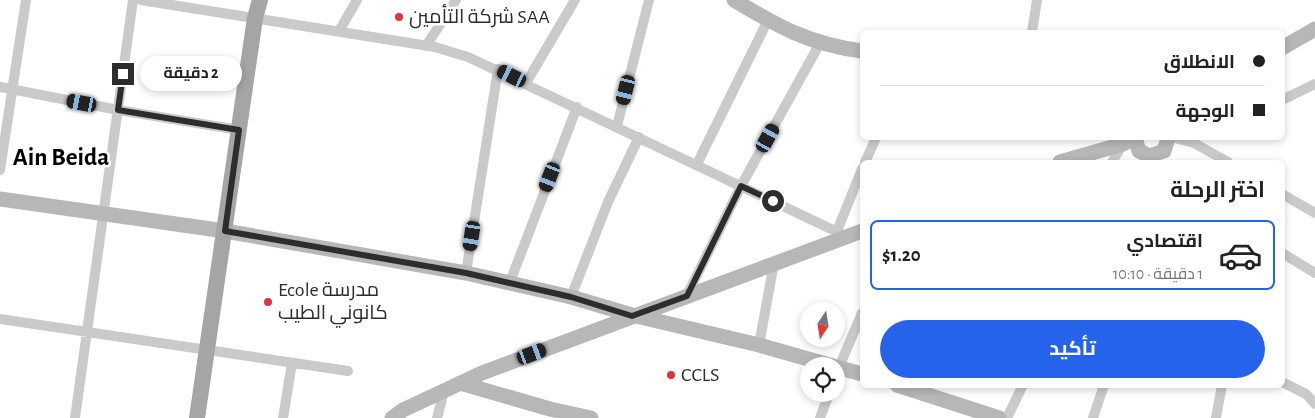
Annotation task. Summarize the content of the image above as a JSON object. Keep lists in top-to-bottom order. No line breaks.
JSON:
{"districts":["Ain Beida"],"places":["شركة التأمين SAA","Ecole مدرسة كانوني الطيب","CCLS"],"north":"bottom","page":{"banner":["الانطلاق","الوجهة"],"bubble":"2 دقيقة","heading":"اختر الرحلة","list":[{"name":"اقتصادي","note":"1 دقيقة · 10:10","value":"$1.20"}],"buttons":"تأكيد"}}
